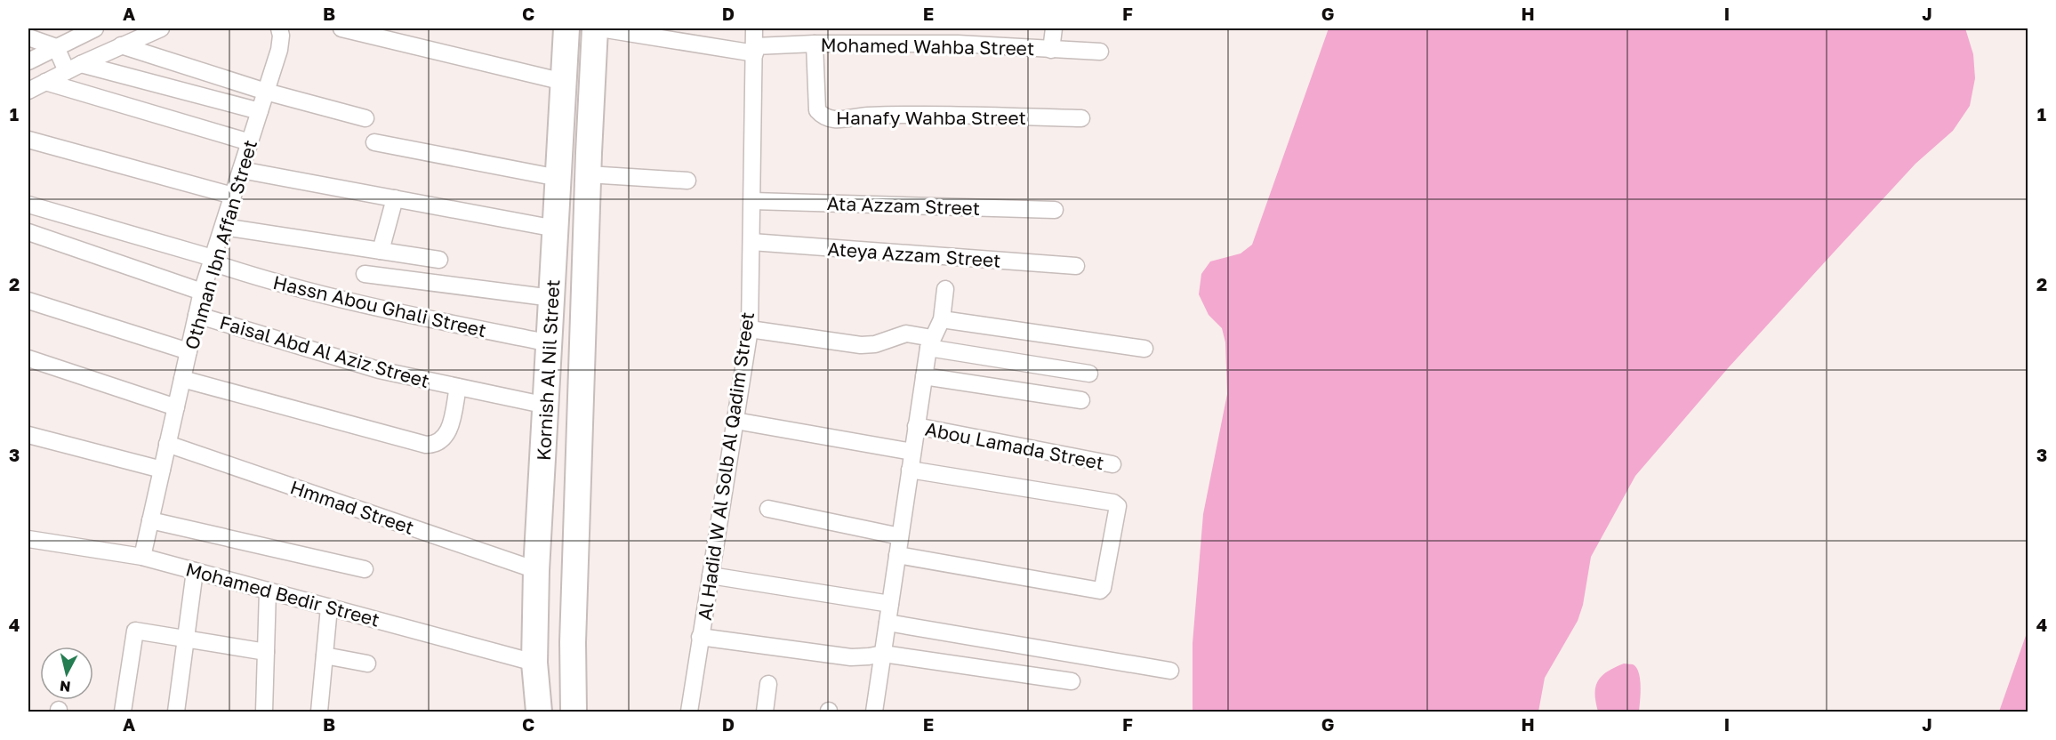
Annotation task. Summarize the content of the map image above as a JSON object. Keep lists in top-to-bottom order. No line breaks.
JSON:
{"streets":{"highway":["Kornish Al Nil Street"],"street":["Mohamed Wahba Street","Hanafy Wahba Street","Ata Azzam Street","Othman Ibn Affan Street","Ateya Azzam Street","Hassn Abou Ghali Street","Faisal Abd Al Aziz Street","Abou Lamada Street","Al Hadid W Al Solb Al Qadim Street","Hmmad Street","Mohamed Bedir Street"]},"crossings":[["Mohamed Wahba Street","Hanafy Wahba Street"],["Mohamed Wahba Street","Al Hadid W Al Solb Al Qadim Street"],["Ata Azzam Street","Al Hadid W Al Solb Al Qadim Street"],["Othman Ibn Affan Street","Hassn Abou Ghali Street"],["Othman Ibn Affan Street","Faisal Abd Al Aziz Street"],["Othman Ibn Affan Street","Hmmad Street"],["Othman Ibn Affan Street","Mohamed Bedir Street"],["Ateya Azzam Street","Al Hadid W Al Solb Al Qadim Street"],["Hassn Abou Ghali Street","Kornish Al Nil Street"],["Faisal Abd Al Aziz Street","Kornish Al Nil Street"],["Kornish Al Nil Street","Hmmad Street"],["Kornish Al Nil Street","Mohamed Bedir Street"]],"north":"bottom","grid":{"columns":["A","B","C","D","E","F","G","H","I","J"],"rows":["1","2","3","4"]}}
